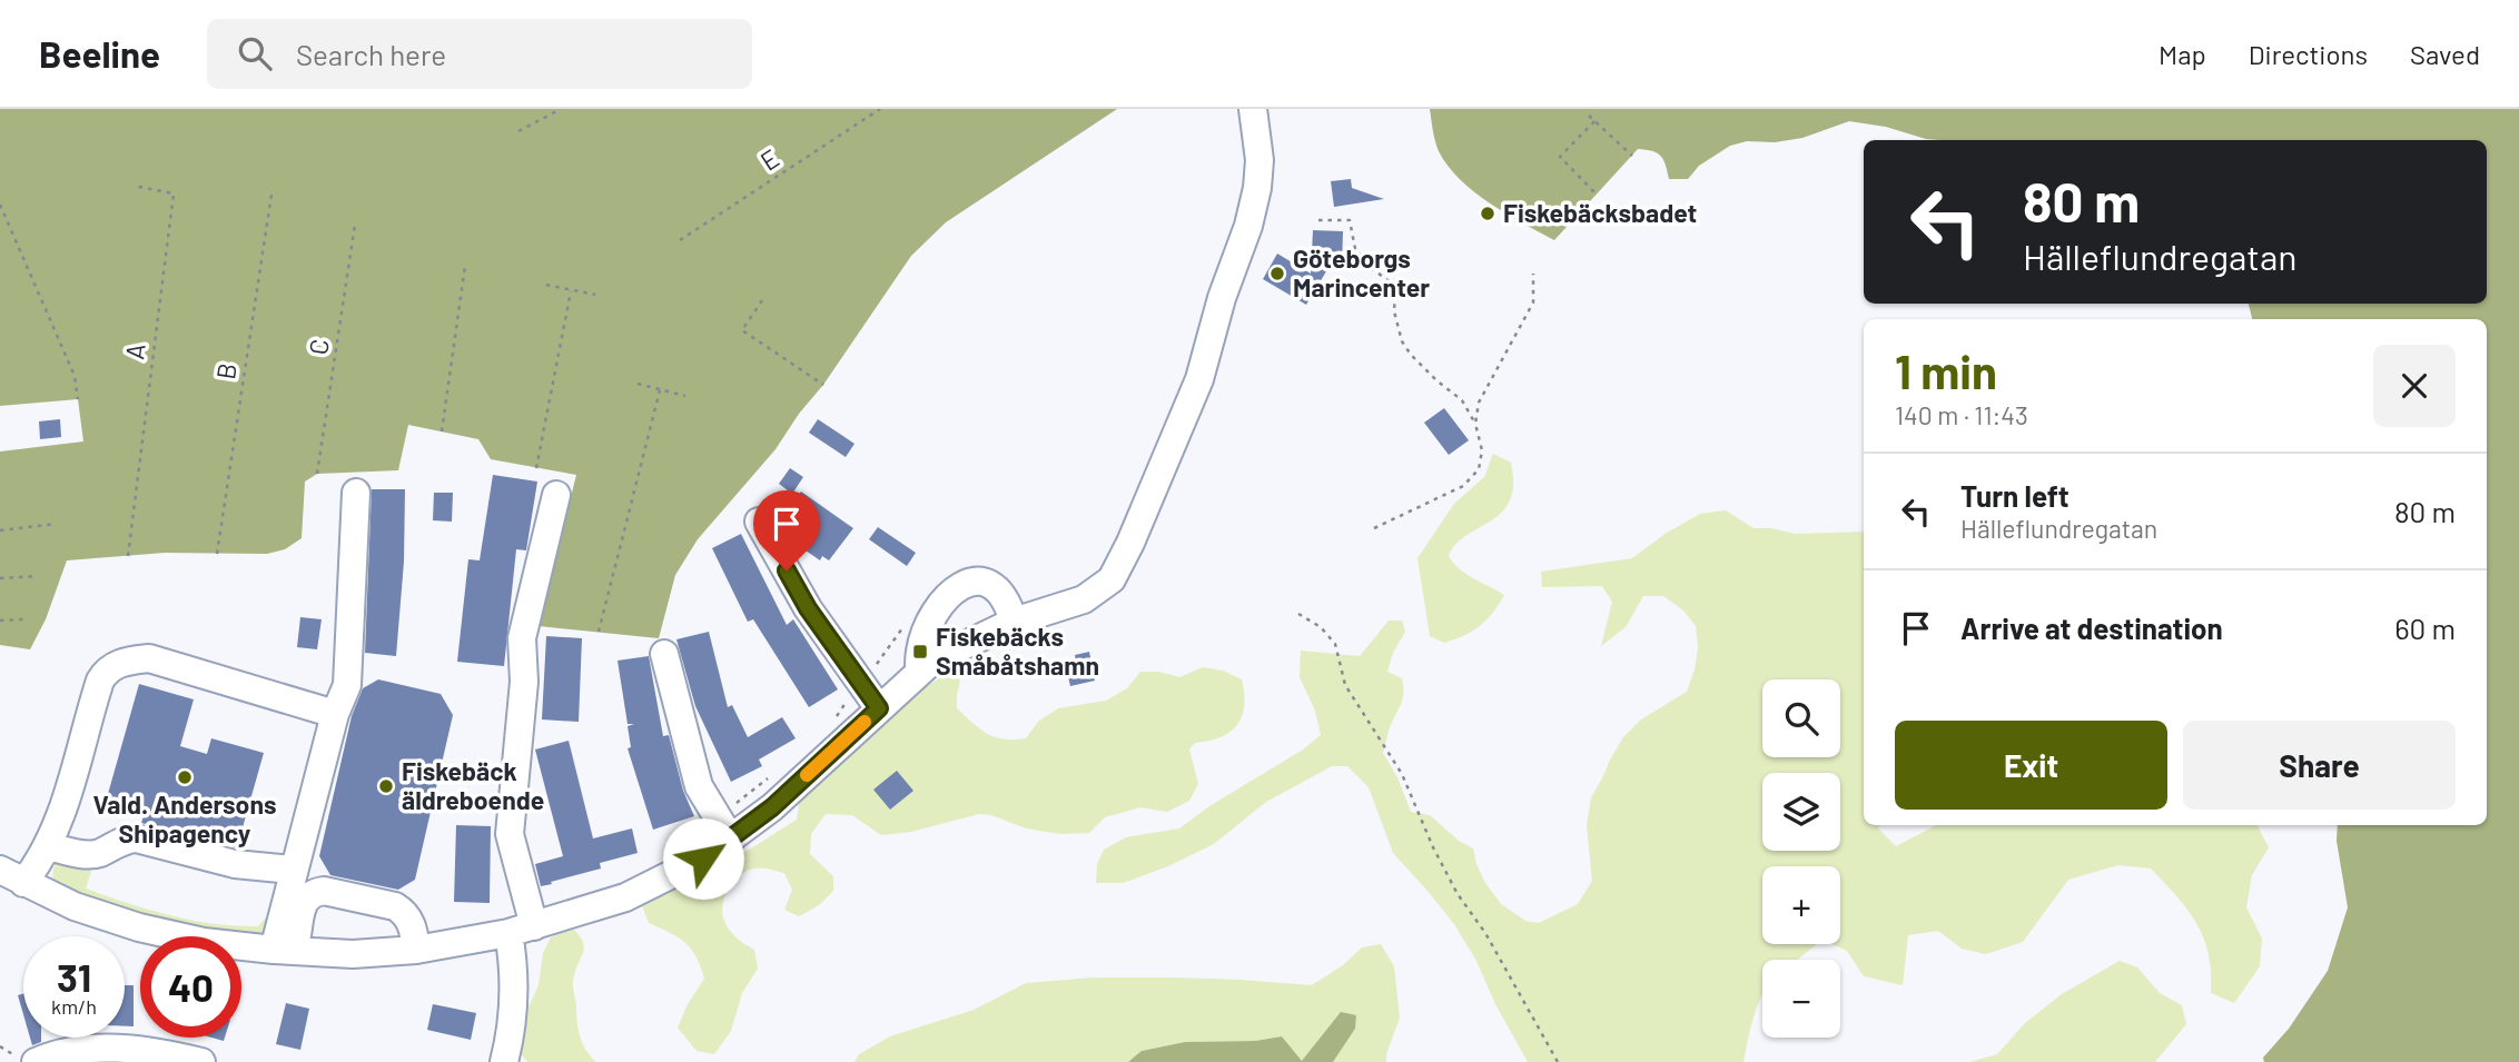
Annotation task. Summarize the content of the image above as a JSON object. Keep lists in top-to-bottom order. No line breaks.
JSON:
{"streets":{"path":["E","C","A","B"]},"places":{"other":["Fiskebäcksbadet","Göteborgs Marincenter","Vald. Andersons Shipagency","Fiskebäck äldreboende"],"transit":["Fiskebäcks Småbåtshamn"]},"page":{"header":"Beeline","search":"Search here","nav":["Map","Directions","Saved"],"turn":["80 m","Hälleflundregatan"],"heading":["1 min","140 m · 11:43"],"list":[{"name":"Turn left","note":"Hälleflundregatan","value":"80 m"},{"name":"Arrive at destination","value":"60 m"}],"map_buttons":["+","−"],"buttons":["Exit","Share"],"speed":"31 km/h","limit":"40"}}
